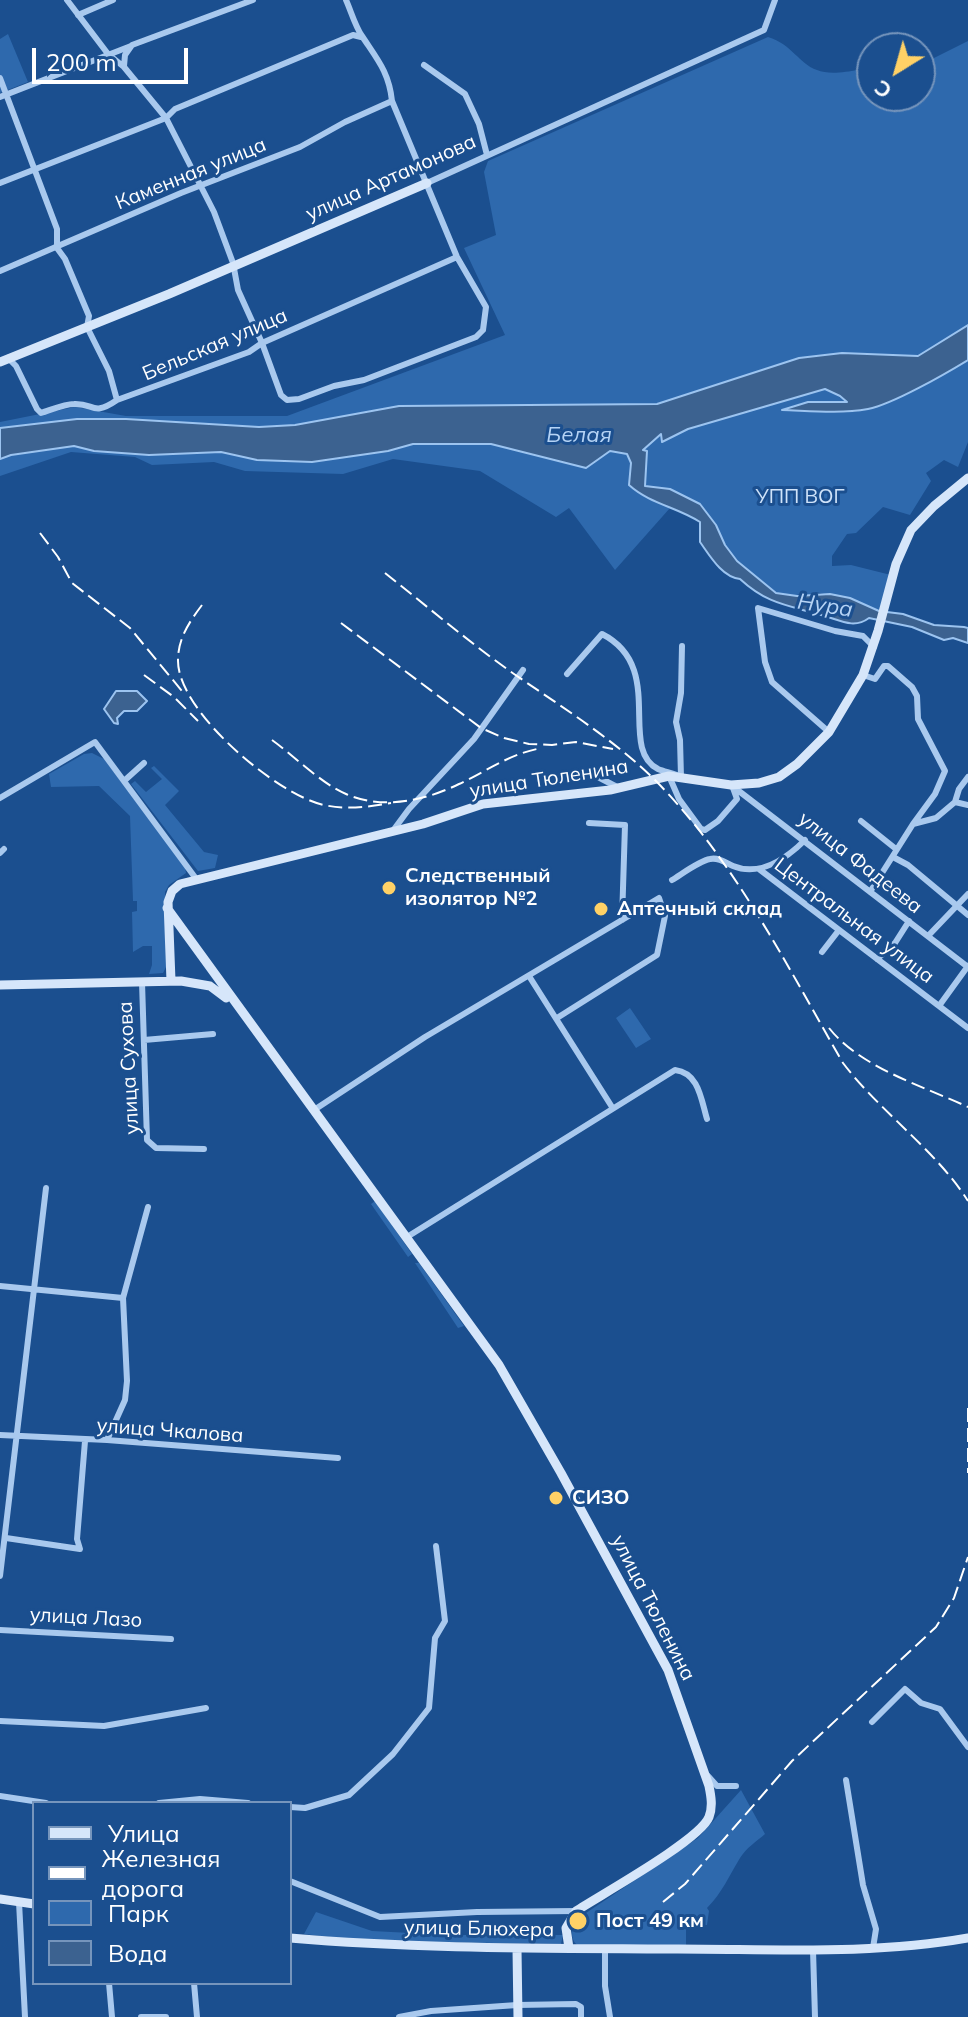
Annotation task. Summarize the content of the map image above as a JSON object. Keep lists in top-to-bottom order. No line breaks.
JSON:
{"streets":{"main road":["улица Артамонова","улица Тюленина","улица Блюхера"],"street":["Каменная улица","Бельская улица","улица Фадеева","Центральная улица","улица Сухова","улица Чкалова","улица Лазо"]},"crossings":[["улица Артамонова","Бельская улица"],["улица Тюленина","улица Фадеева"]],"water":["Белая","Нура"],"parks":["УПП ВОГ"],"places":["Следственный изолятор №2","Аптечный склад","СИЗО","Пост 49 км"],"legend":["Улица","Железная дорога","Парк","Вода"],"scale_bar":"200 m","north":"bottom left"}
